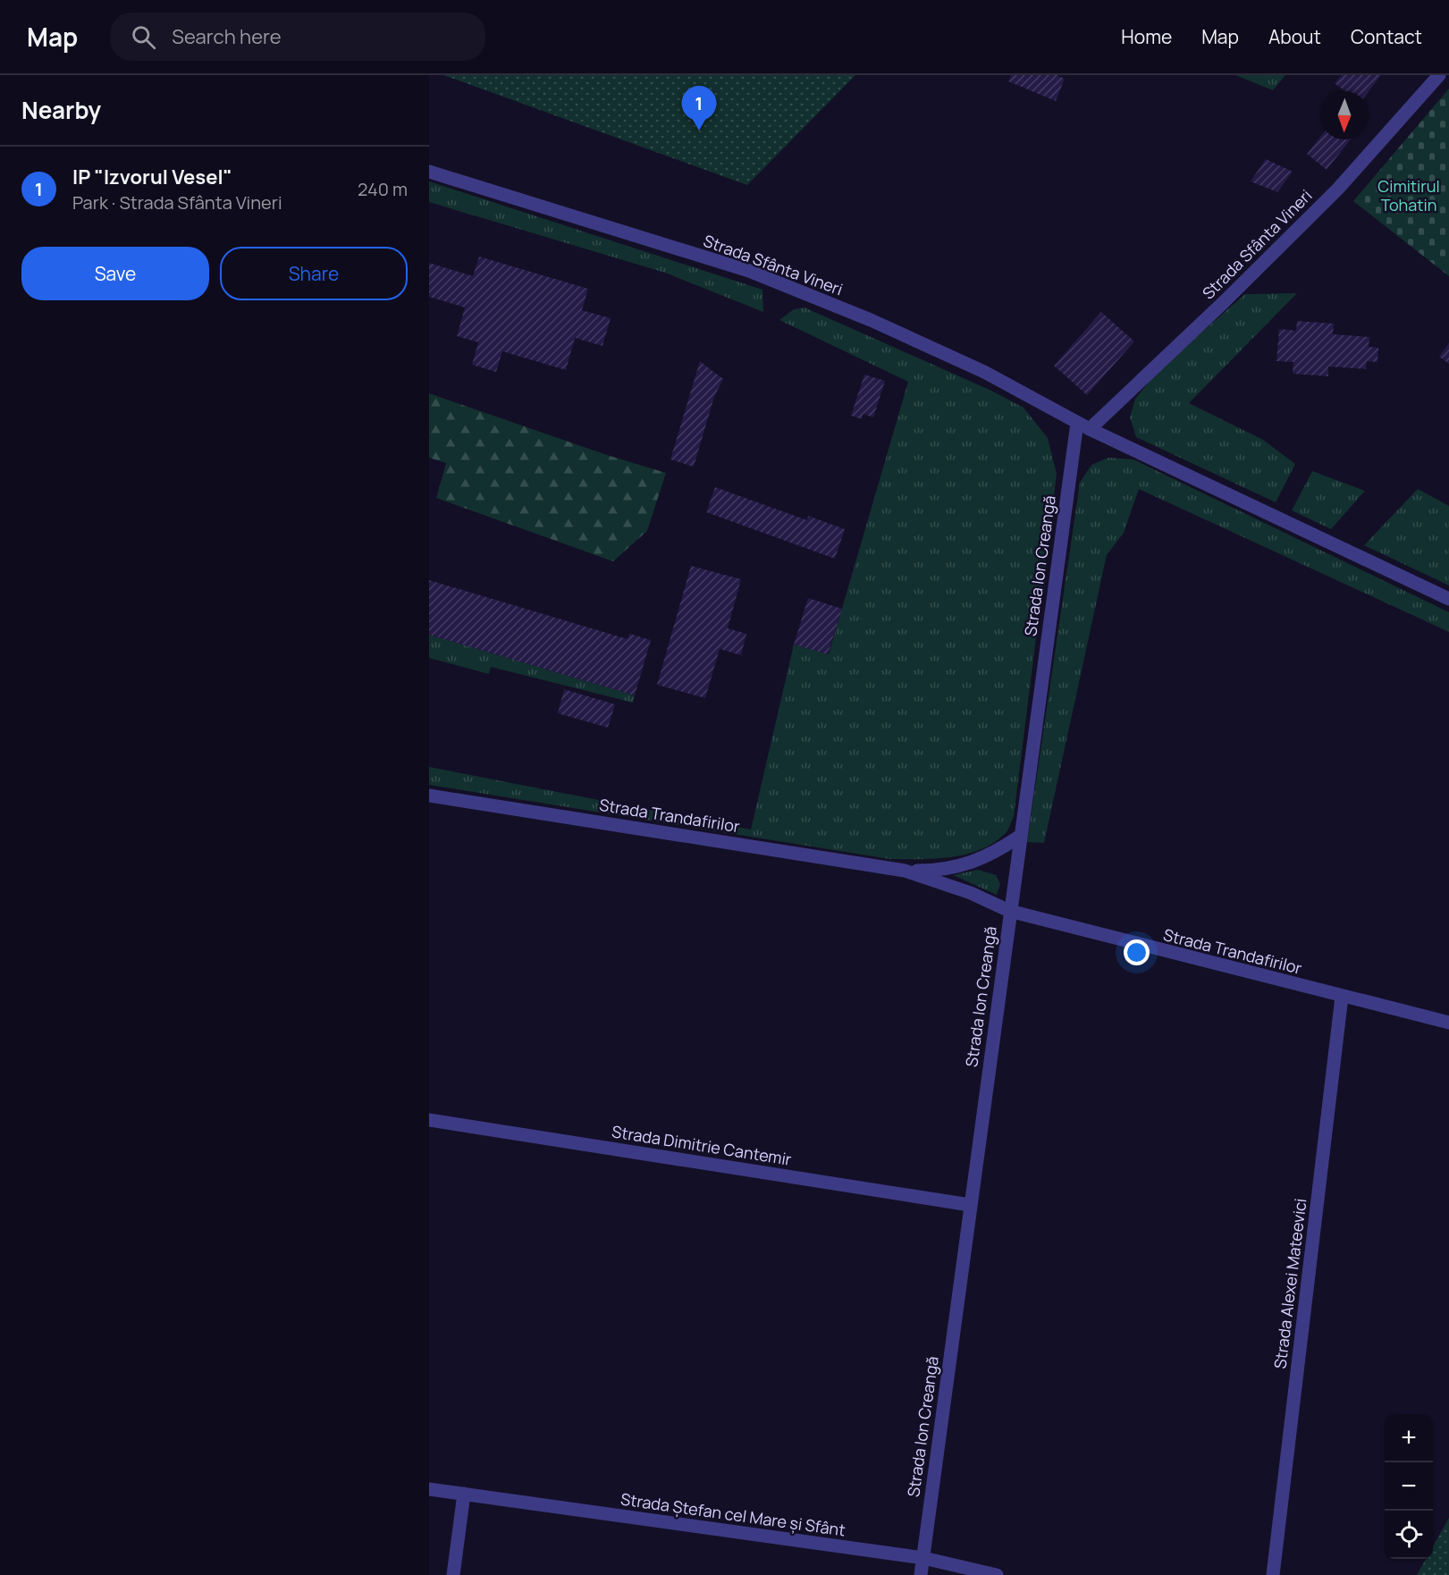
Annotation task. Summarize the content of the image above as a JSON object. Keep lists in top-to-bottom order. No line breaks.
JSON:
{"streets":{"street":["Strada Sfânta Vineri","Strada Ion Creangă","Strada Trandafirilor","Strada Dimitrie Cantemir","Strada Alexei Mateevici","Strada Ștefan cel Mare și Sfânt"]},"crossings":[["Strada Sfânta Vineri","Strada Ion Creangă"],["Strada Ion Creangă","Strada Trandafirilor"],["Strada Ion Creangă","Strada Dimitrie Cantemir"],["Strada Ion Creangă","Strada Ștefan cel Mare și Sfânt"],["Strada Trandafirilor","Strada Alexei Mateevici"]],"parks":["Cimitirul Tohatin"],"north":"bottom","page":{"header":"Map","search":"Search here","nav":["Home","Map","About","Contact"],"heading":"Nearby","pins":"1","list":[{"mark":"1","name":"IP \"Izvorul Vesel\"","note":"Park · Strada Sfânta Vineri","value":"240 m"}],"buttons":["Save","Share"],"map_buttons":["+","−"]}}
